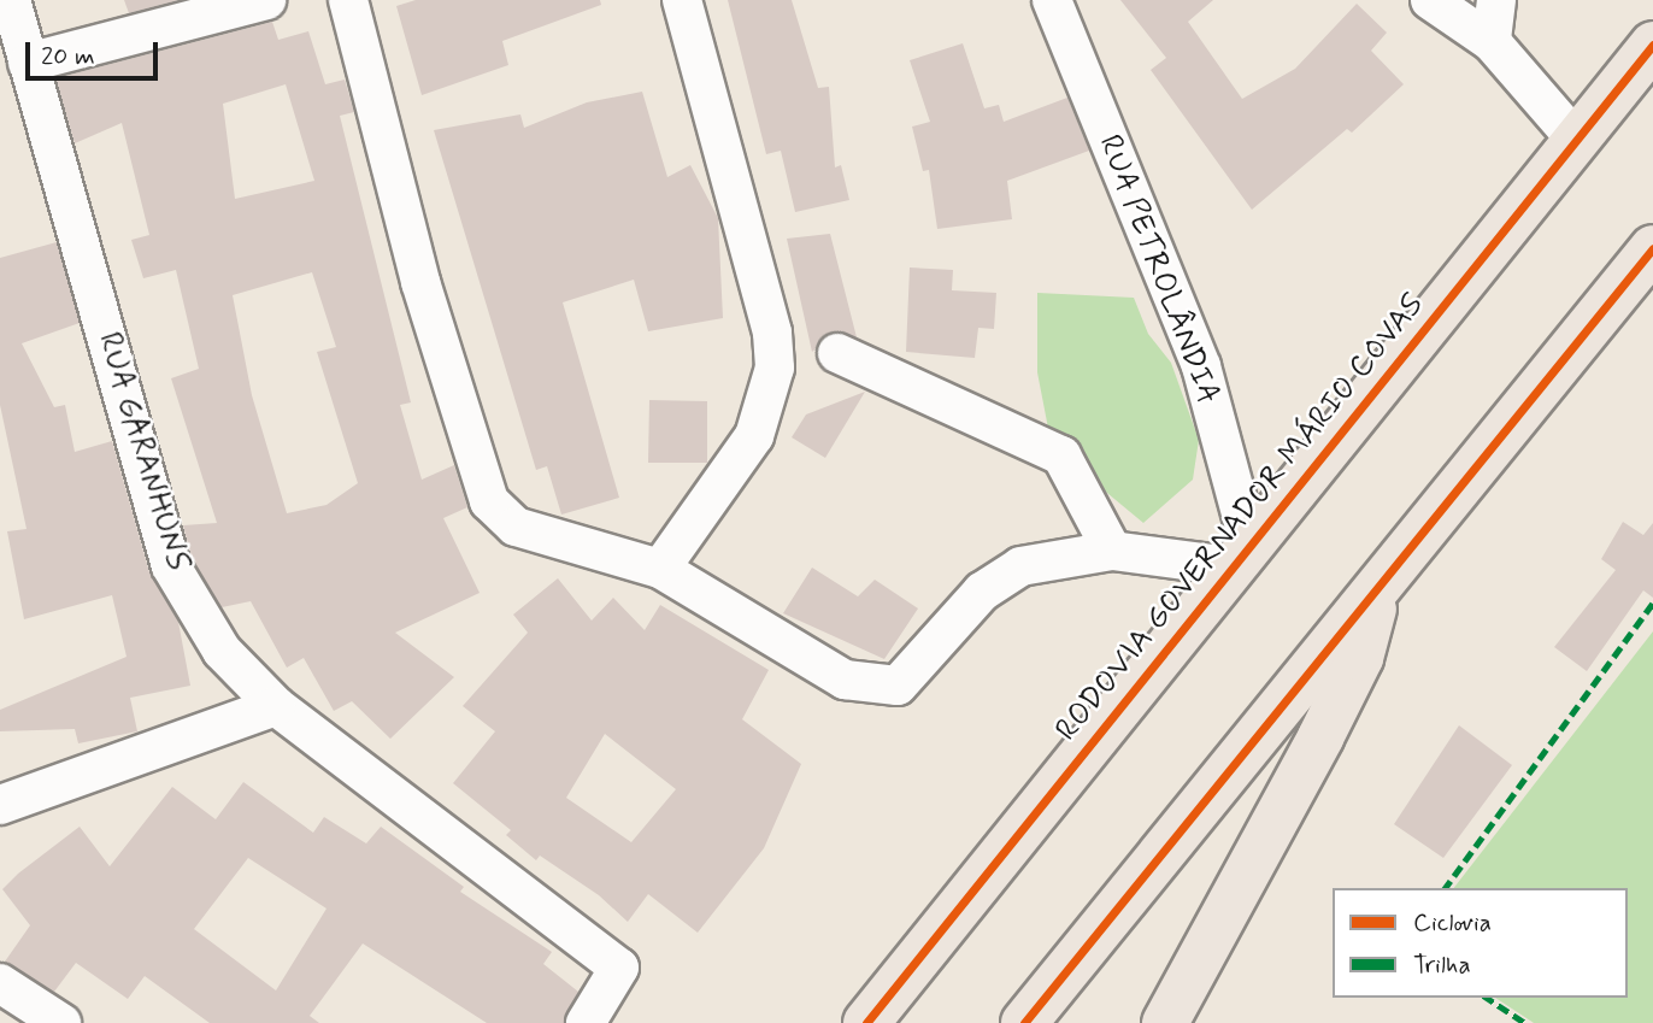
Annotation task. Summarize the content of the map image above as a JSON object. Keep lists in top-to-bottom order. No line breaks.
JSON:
{"streets":{"highway":["RODOVIA GOVERNADOR MÁRIO COVAS"],"street":["RUA PETROLÂNDIA","RUA GARANHUNS"]},"crossings":[["RUA PETROLÂNDIA","RODOVIA GOVERNADOR MÁRIO COVAS"]],"legend":["Ciclovia","Trilha"],"scale_bar":"20 m"}
